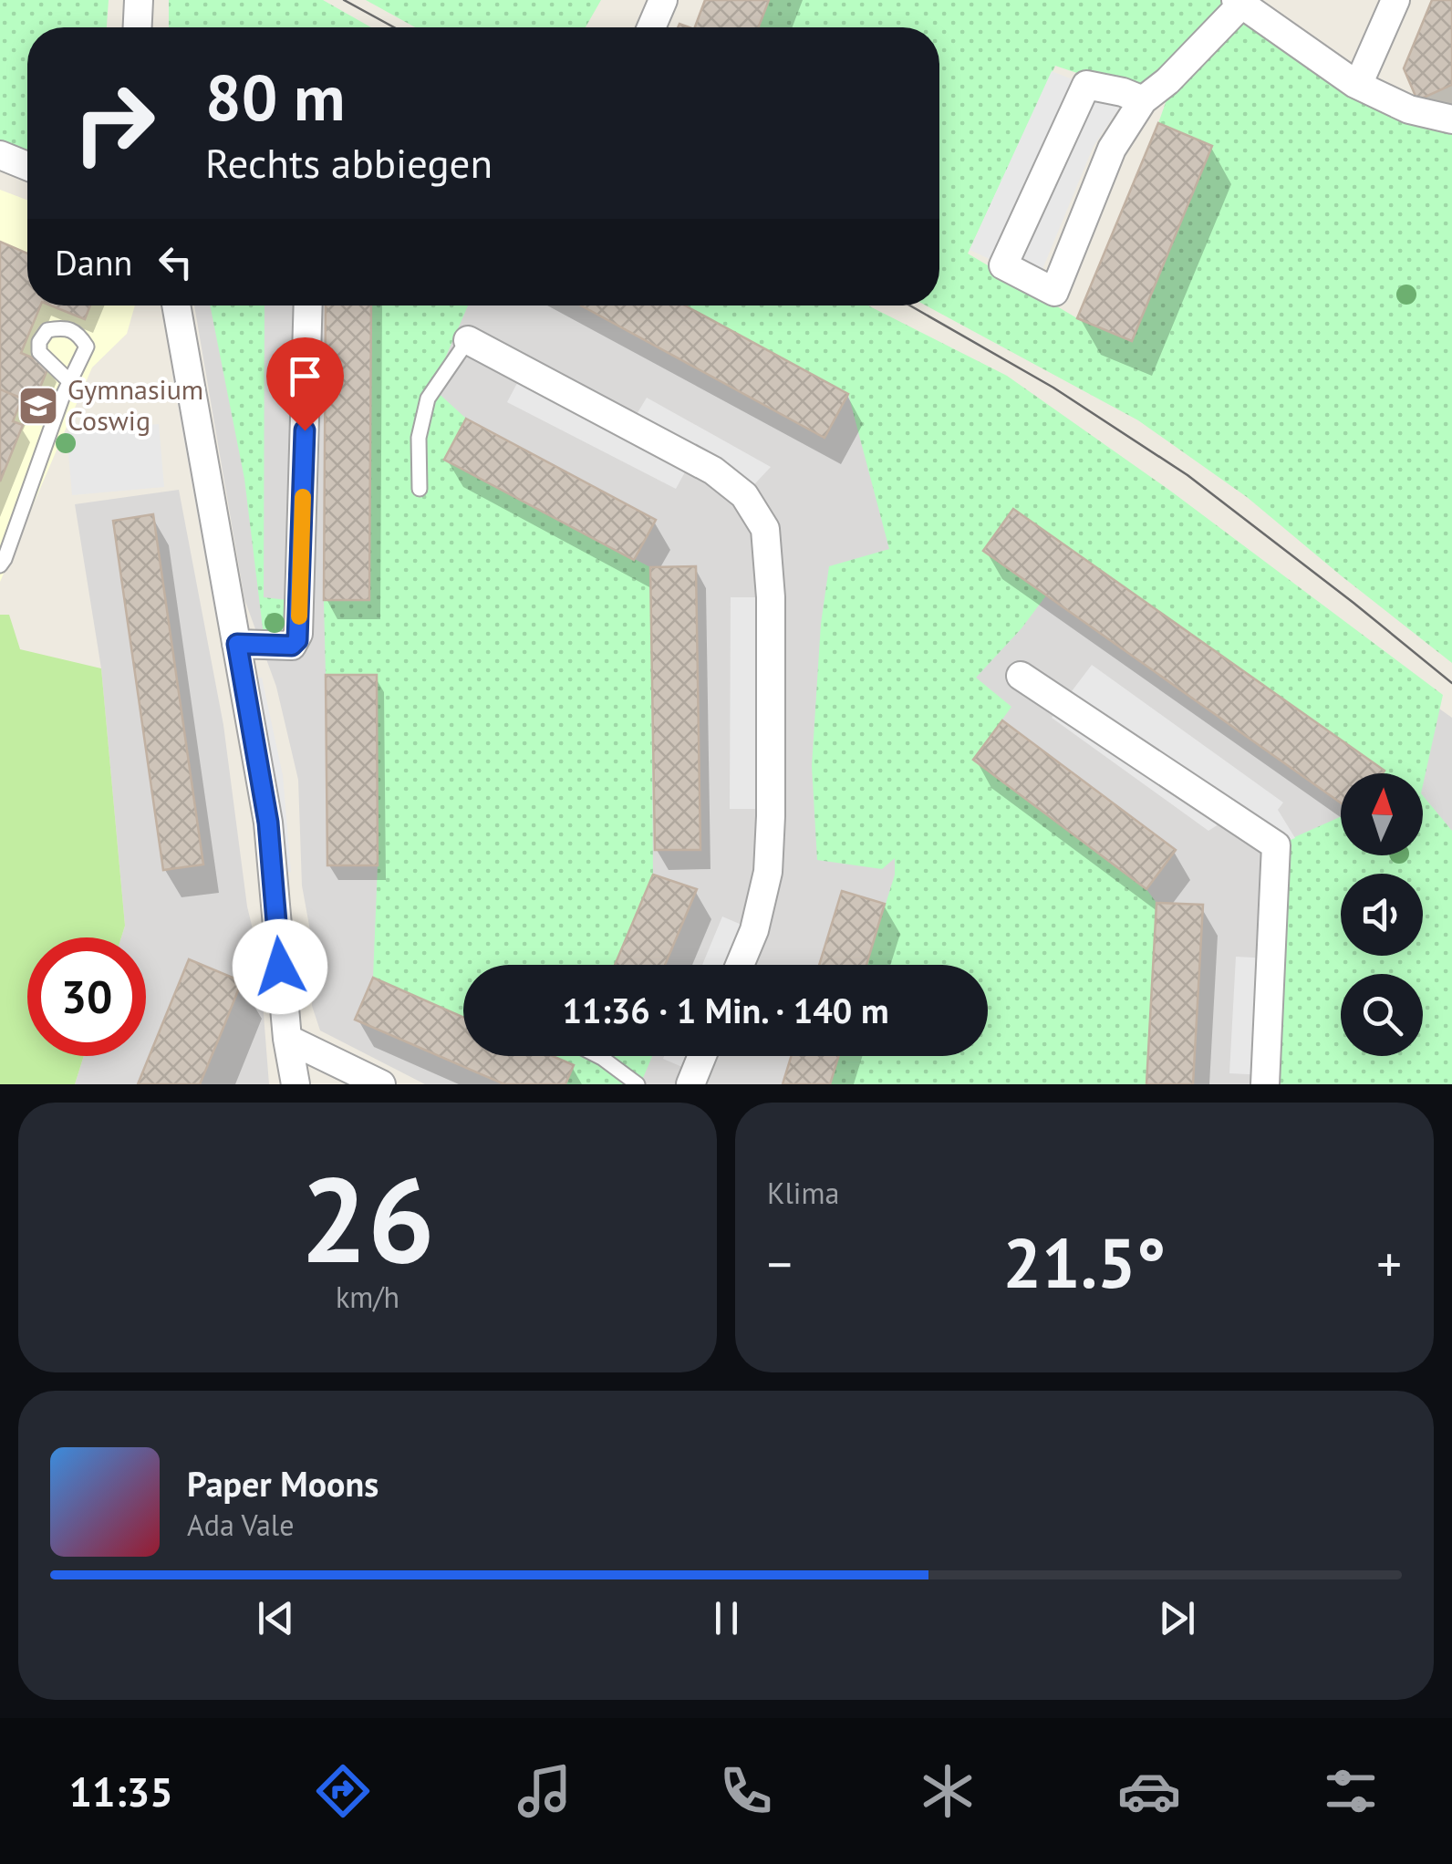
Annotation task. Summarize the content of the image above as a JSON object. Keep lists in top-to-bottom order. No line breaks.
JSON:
{"places":{"school or university":["Gymnasium Coswig"]},"north":"top","page":{"turn":["80 m","Rechts abbiegen"],"then":"Dann","limit":"30","trip":"11:36 · 1 Min. · 140 m","tile":[["26","km/h"],"Klima"],"heat":["−","21.5°","+"],"song":["Paper Moons","Ada Vale"],"tabs":"11:35"}}
